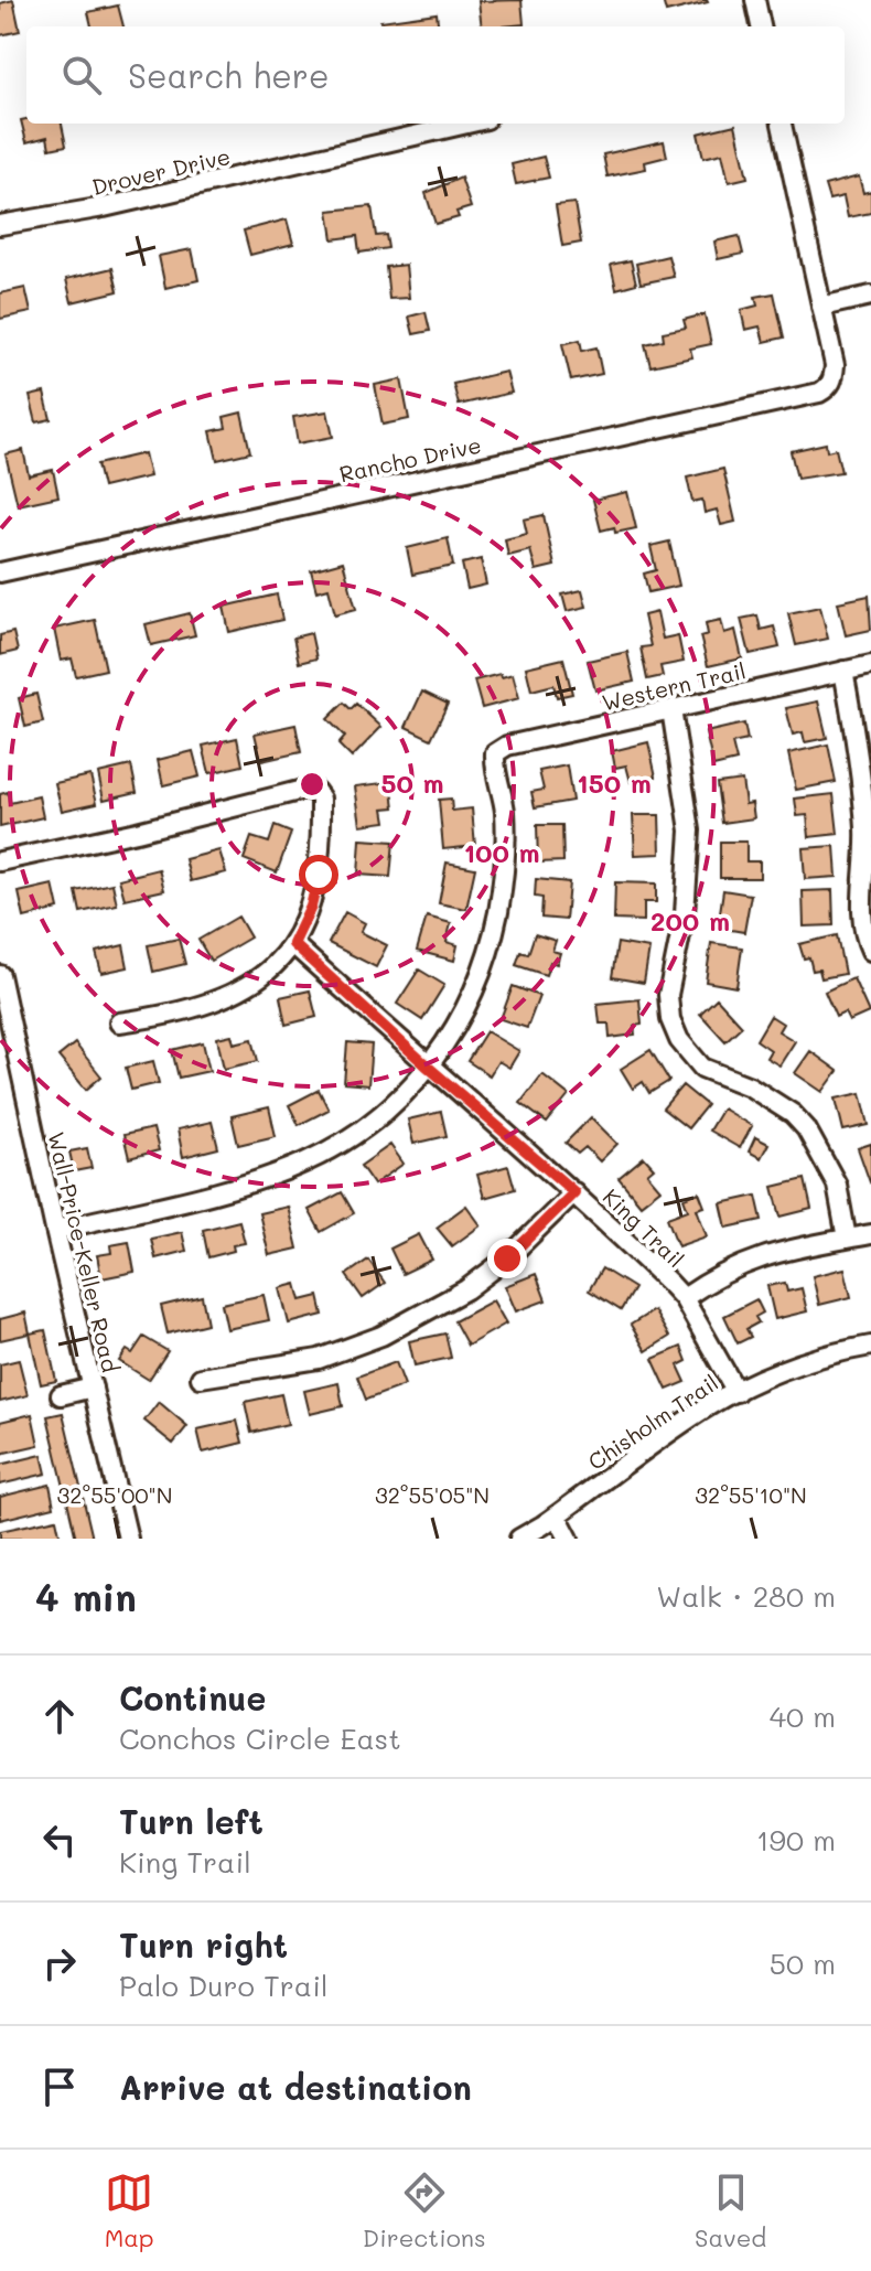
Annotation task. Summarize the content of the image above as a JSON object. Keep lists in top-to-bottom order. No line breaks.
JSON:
{"streets":{"street":["Drover Drive","Rancho Drive","Western Trail","King Trail","Wall-Price-Keller Road","Chisholm Trail"]},"crossings":[["Western Trail","King Trail"],["Western Trail","Wall-Price-Keller Road"],["King Trail","Chisholm Trail"]],"page":{"search":"Search here","heading":["4 min","Walk · 280 m"],"list":[["Continue","Conchos Circle East","40 m"],["Turn left","King Trail","190 m"],["Turn right","Palo Duro Trail","50 m"],"Arrive at destination"],"nav":["Map","Directions","Saved"]},"coordinates":["32°55'00\"N","32°55'05\"N","32°55'10\"N"],"rings":["50 m","150 m","100 m","200 m"]}
